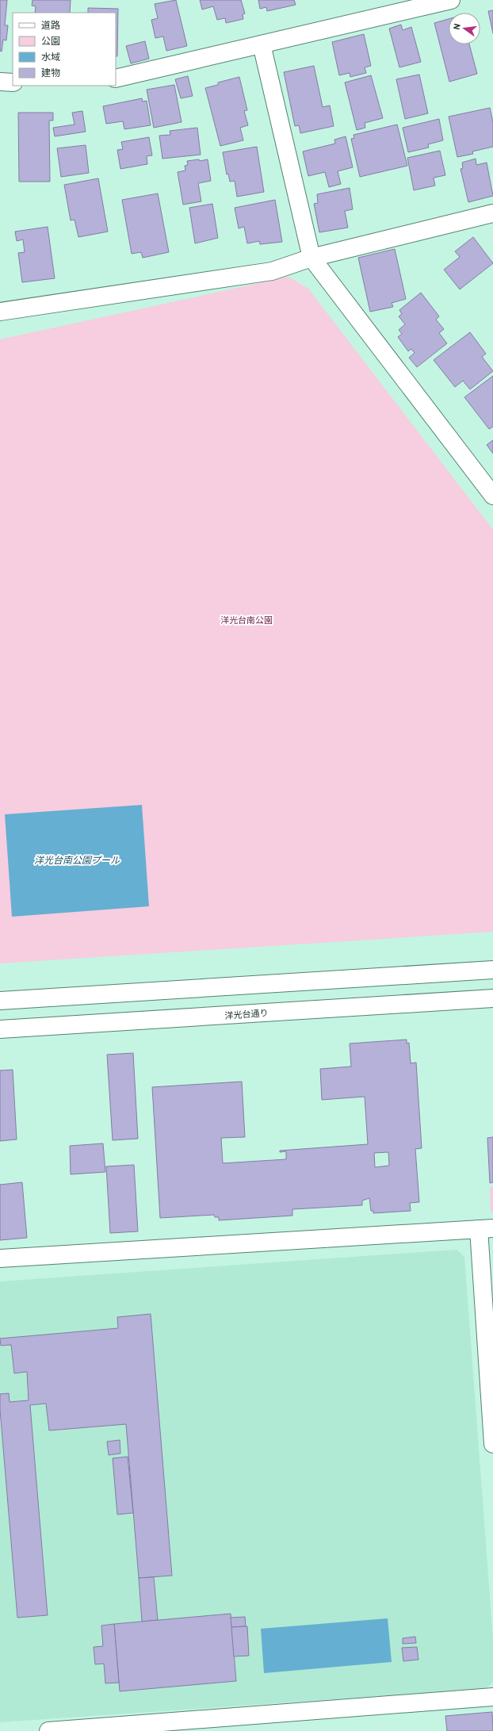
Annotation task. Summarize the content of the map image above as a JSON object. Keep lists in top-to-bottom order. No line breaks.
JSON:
{"streets":{"street":["洋光台通り"]},"water":["洋光台南公園プール"],"parks":["洋光台南公園"],"legend":["道路","公園","水域","建物"],"north":"left"}
